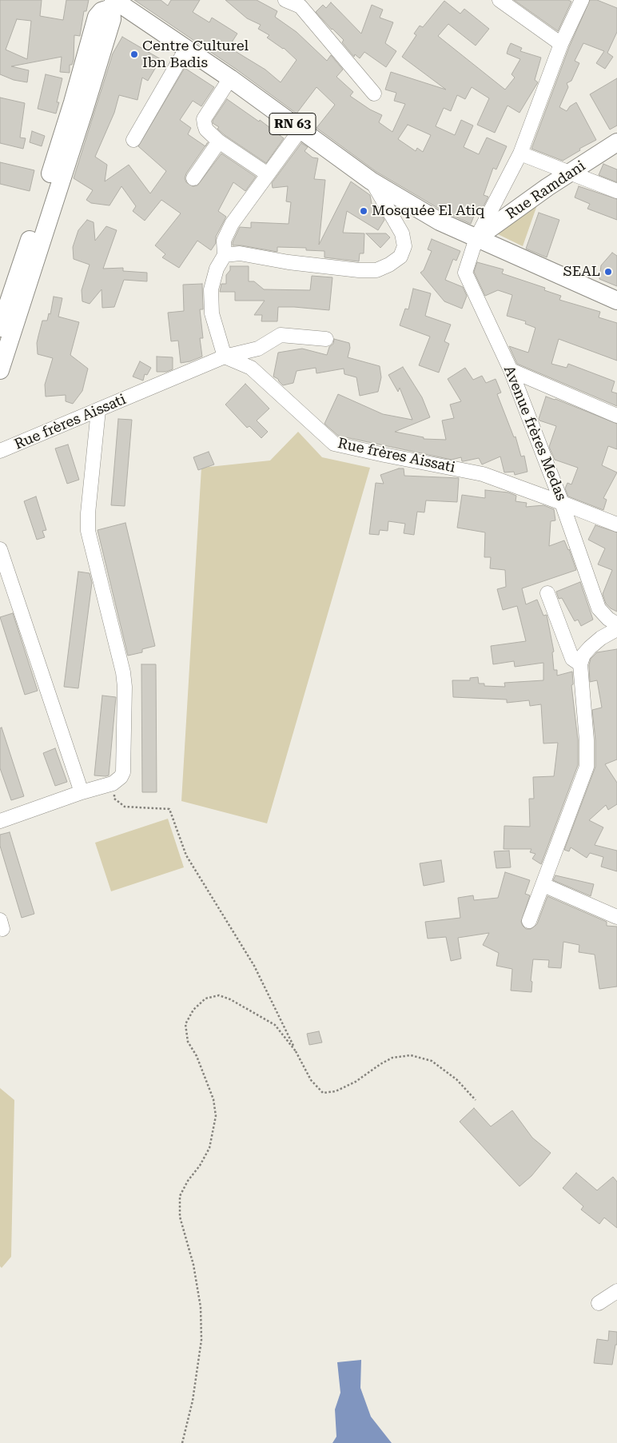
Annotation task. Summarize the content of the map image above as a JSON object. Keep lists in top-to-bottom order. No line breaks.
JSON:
{"streets":{"main road":["RN 63","Rue Ramdani"],"street":["Rue frères Aissati","Avenue frères Medas"]},"crossings":[["RN 63","Rue Ramdani"],["RN 63","Avenue frères Medas"],["Rue Ramdani","Avenue frères Medas"],["Rue frères Aissati","Avenue frères Medas"]],"places":["Centre Culturel Ibn Badis","Mosquée El Atiq","SEAL"]}
